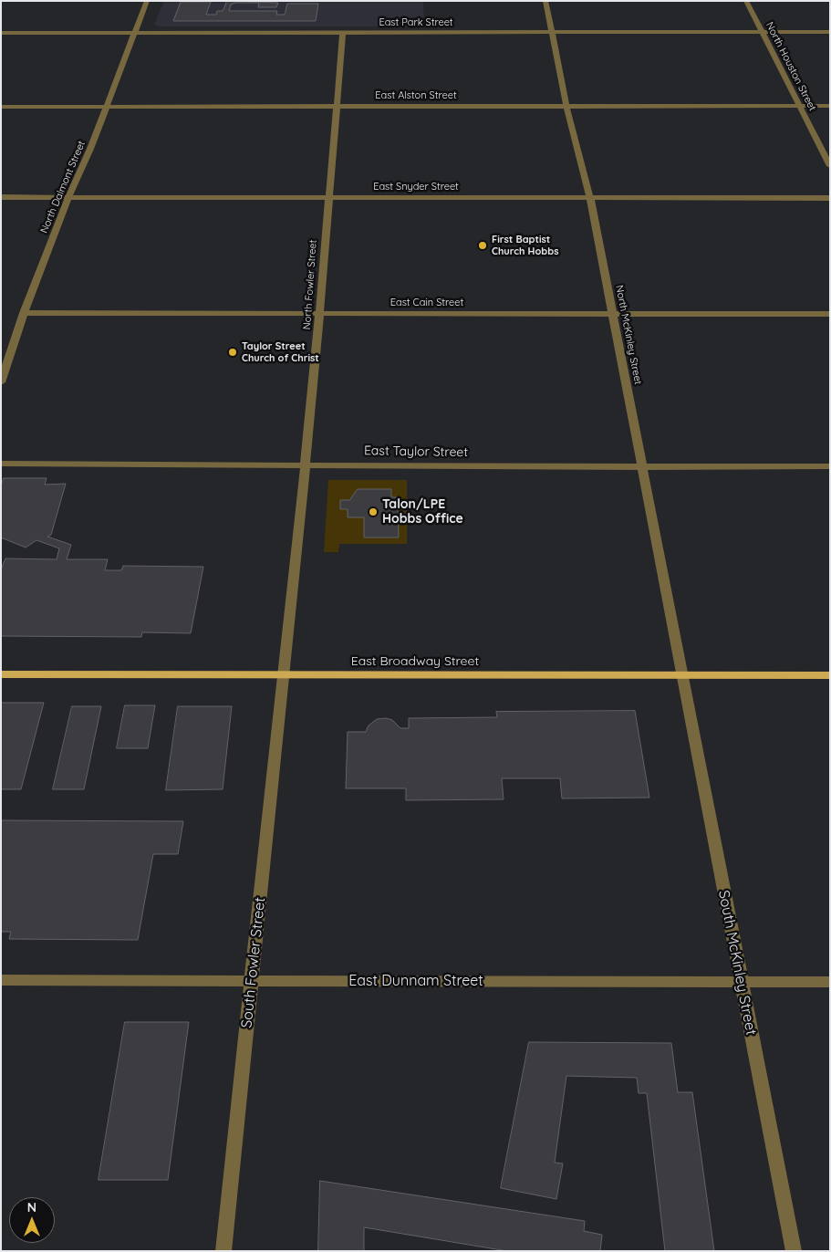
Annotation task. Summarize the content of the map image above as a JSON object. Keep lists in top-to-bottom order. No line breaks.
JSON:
{"streets":{"main road":["East Broadway Street"],"street":["East Park Street","North Houston Street","East Alston Street","North Dalmont Street","East Snyder Street","North Fowler Street","East Cain Street","North McKinley Street","East Taylor Street","South Fowler Street","South McKinley Street","East Dunnam Street"]},"crossings":[["East Park Street","North Houston Street"],["East Park Street","North Dalmont Street"],["East Park Street","North Fowler Street"],["East Park Street","North McKinley Street"],["North Houston Street","East Alston Street"],["East Alston Street","North Dalmont Street"],["East Alston Street","North Fowler Street"],["East Alston Street","North McKinley Street"],["North Dalmont Street","East Snyder Street"],["North Dalmont Street","East Cain Street"],["East Snyder Street","North Fowler Street"],["East Snyder Street","North McKinley Street"],["North Fowler Street","East Cain Street"],["North Fowler Street","East Taylor Street"],["North Fowler Street","East Broadway Street"],["North Fowler Street","South Fowler Street"],["East Cain Street","North McKinley Street"],["North McKinley Street","East Taylor Street"],["North McKinley Street","East Broadway Street"],["North McKinley Street","South McKinley Street"],["East Broadway Street","South Fowler Street"],["East Broadway Street","South McKinley Street"],["South Fowler Street","East Dunnam Street"],["South McKinley Street","East Dunnam Street"]],"places":["First Baptist Church Hobbs","Taylor Street Church of Christ","Talon/LPE Hobbs Office"],"north":"top"}
